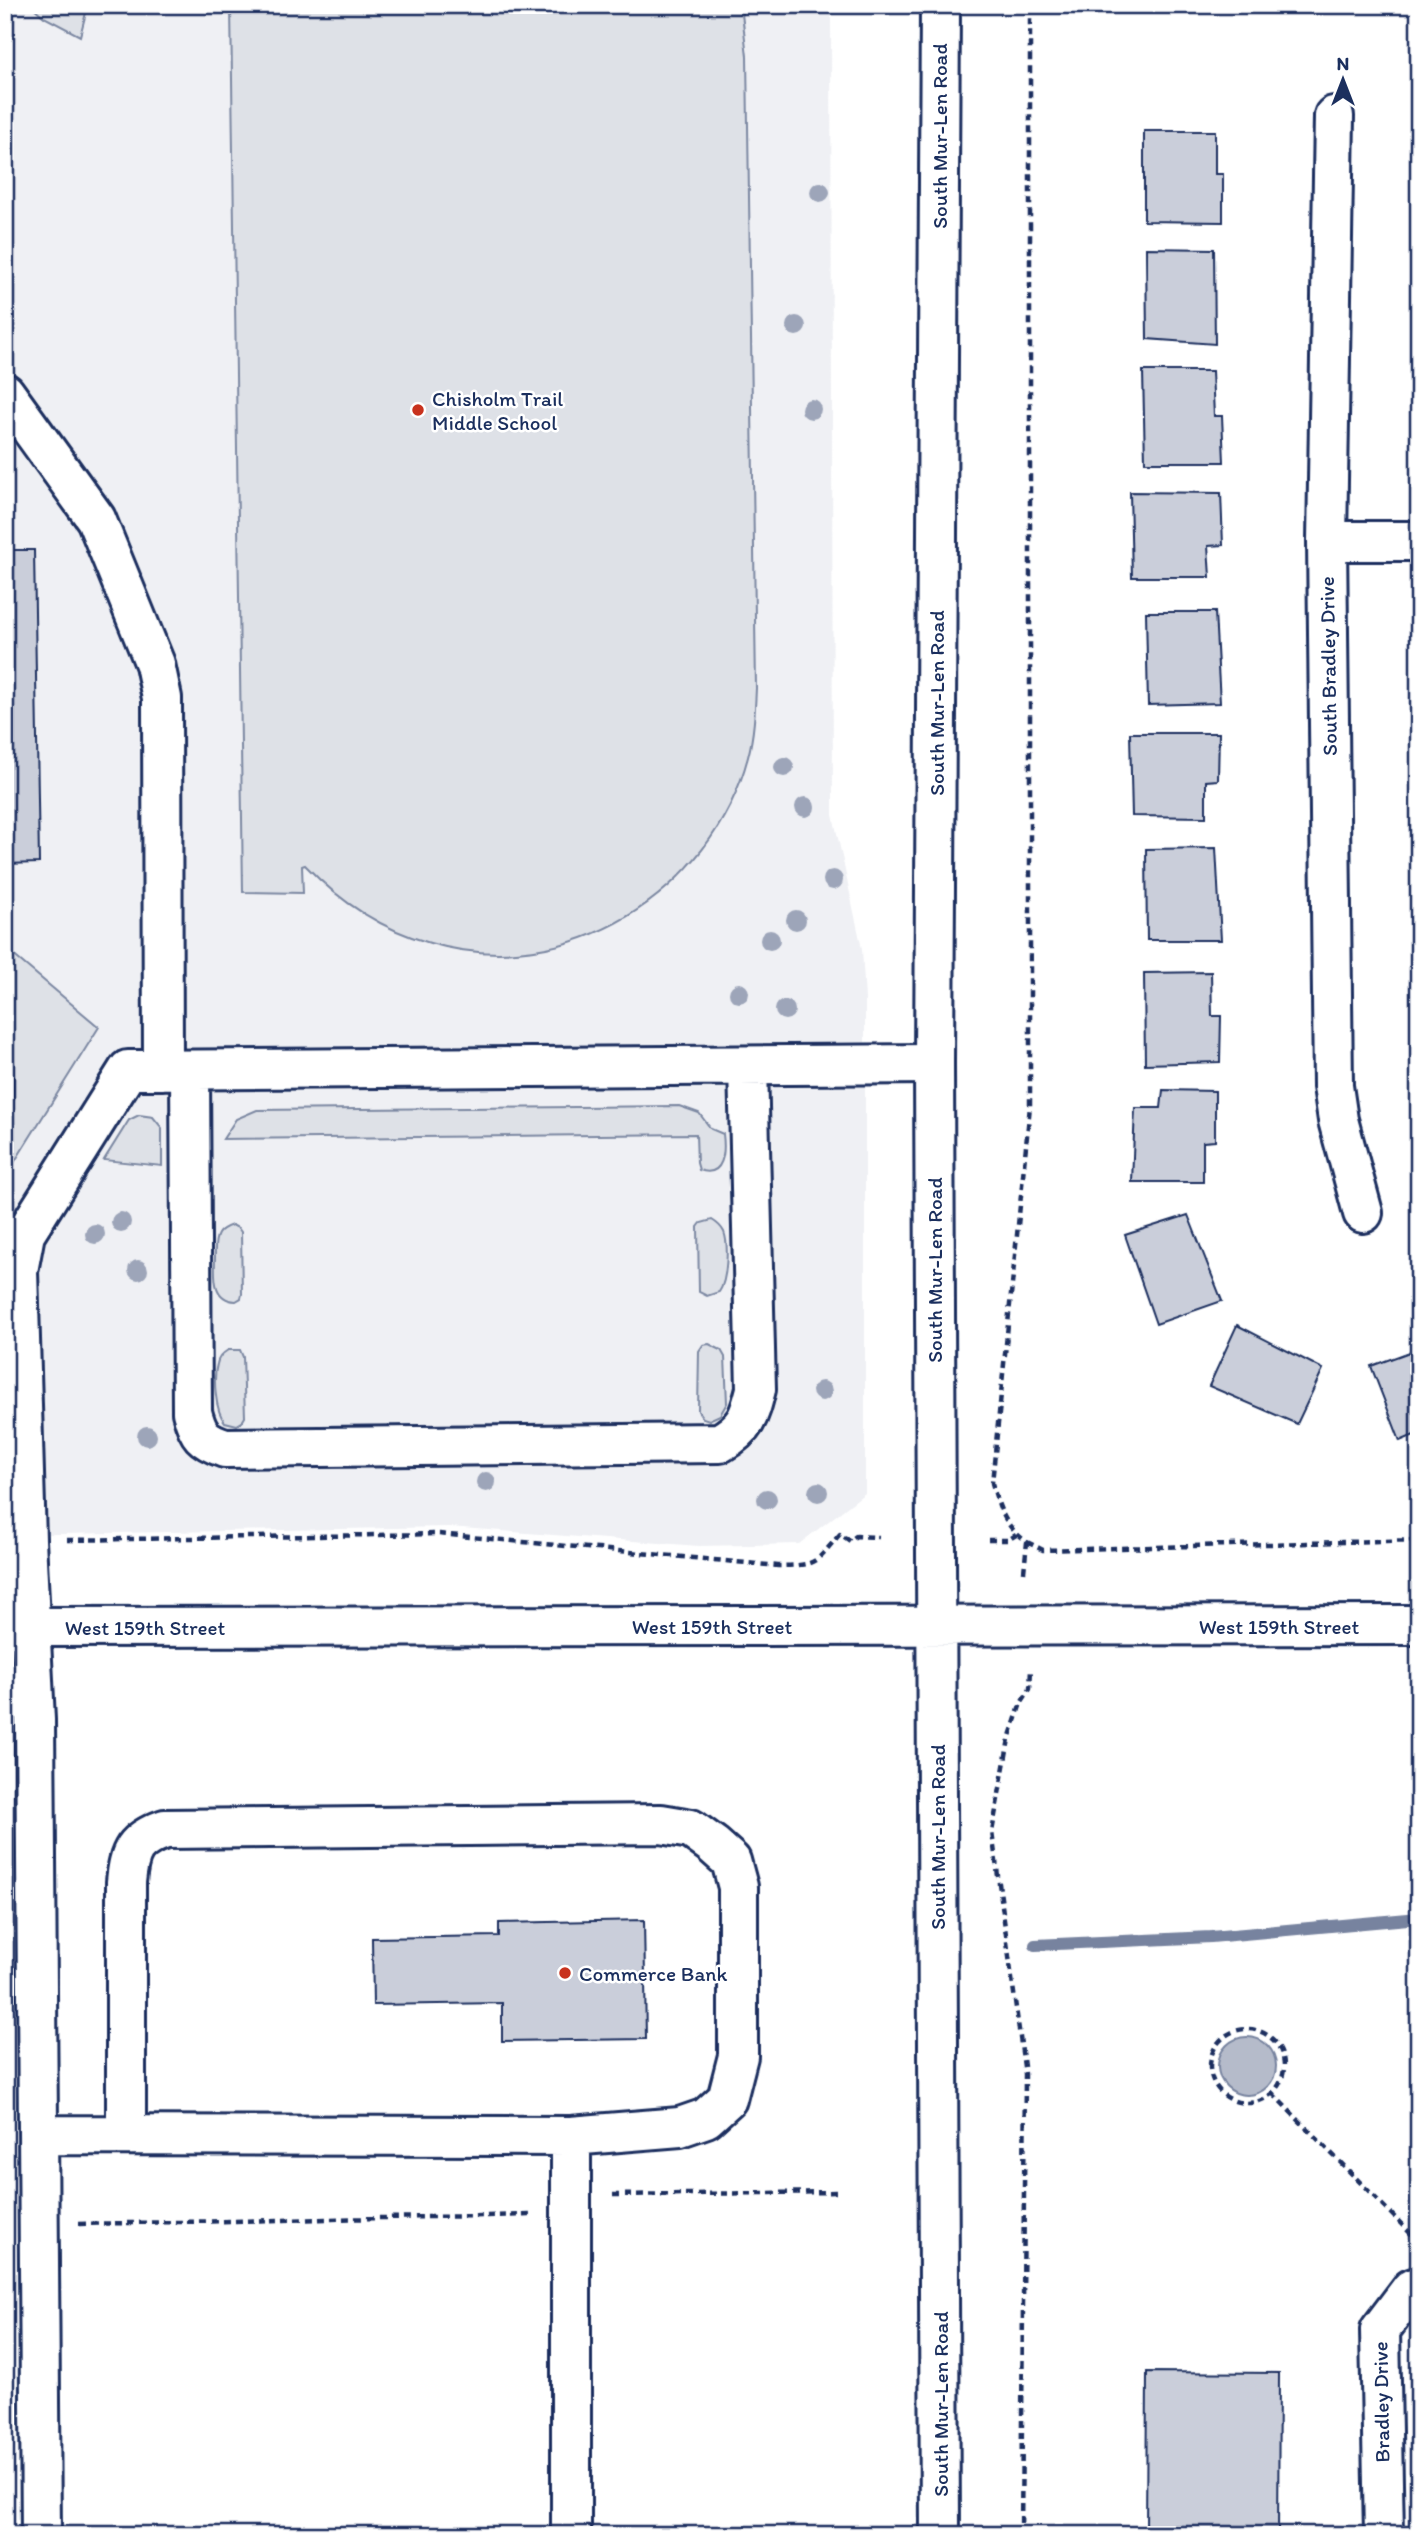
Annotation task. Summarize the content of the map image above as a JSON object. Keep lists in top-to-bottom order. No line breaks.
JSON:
{"streets":{"main road":["South Mur-Len Road","South Bradley Drive","West 159th Street","Bradley Drive"]},"crossings":[["South Mur-Len Road","West 159th Street"]],"places":["Chisholm Trail Middle School","Commerce Bank"],"north":"top"}
